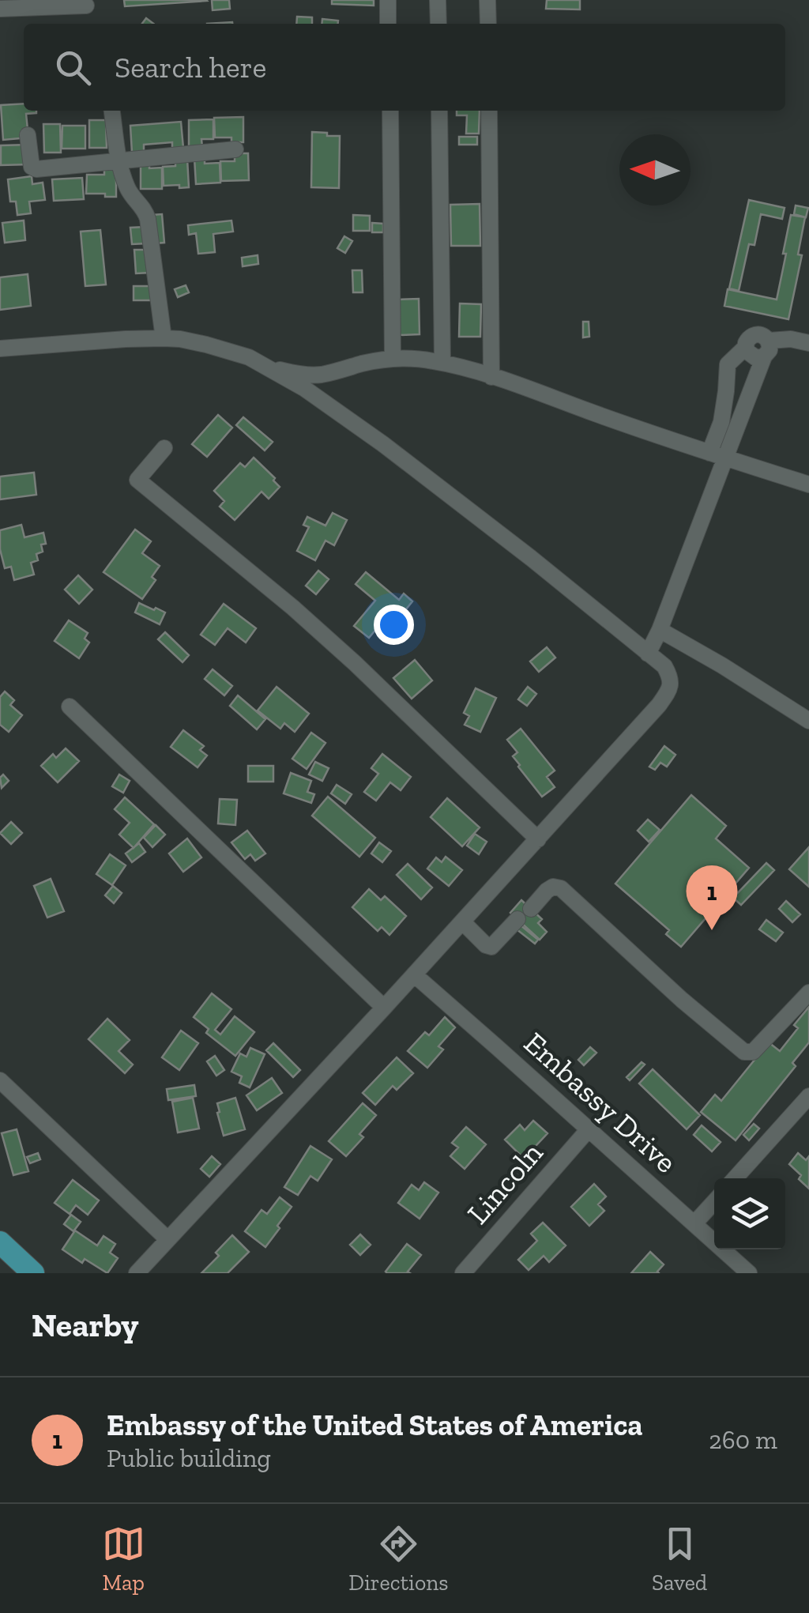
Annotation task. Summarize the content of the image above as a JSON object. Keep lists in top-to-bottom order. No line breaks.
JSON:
{"streets":{"street":["Embassy Drive","Lincoln"]},"crossings":[["Embassy Drive","Lincoln"]],"north":"left","page":{"search":"Search here","pins":"1","heading":"Nearby","list":[{"mark":"1","name":"Embassy of the United States of America","note":"Public building","value":"260 m"}],"nav":["Map","Directions","Saved"]}}
